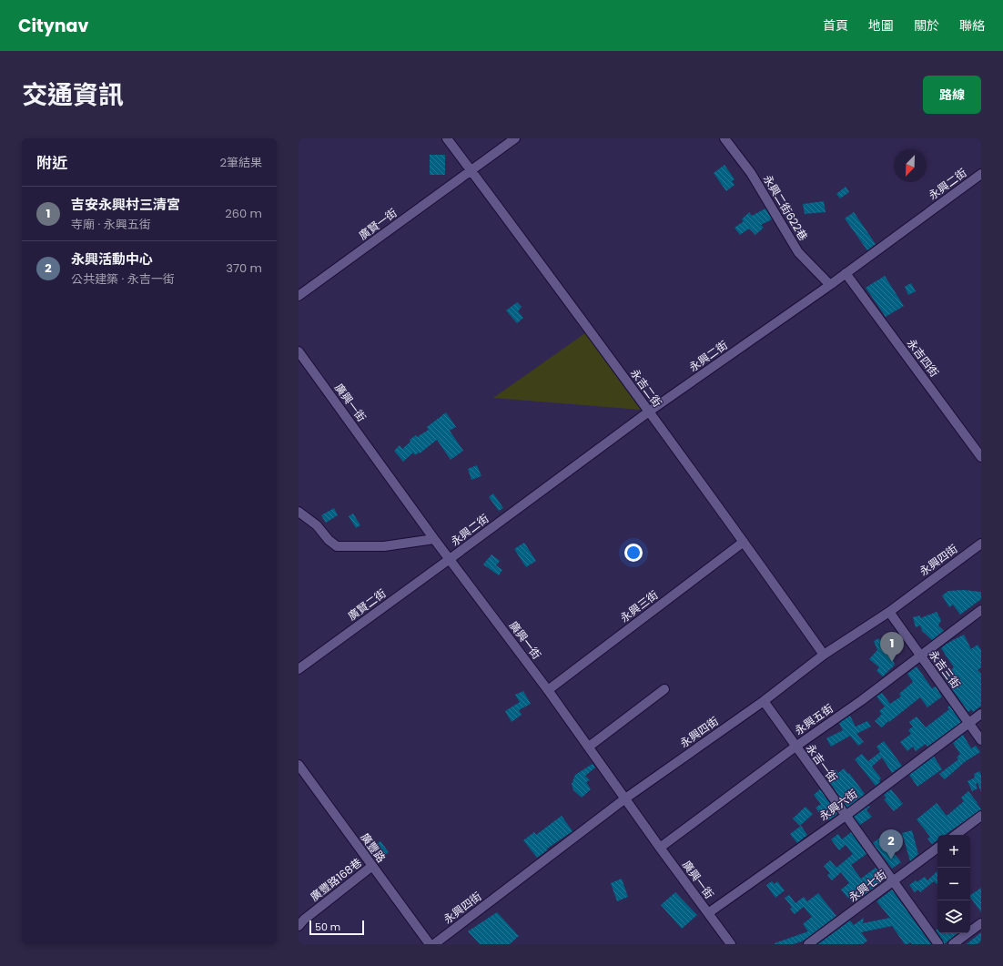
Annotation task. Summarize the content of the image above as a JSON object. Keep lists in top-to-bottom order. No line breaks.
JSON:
{"streets":{"street":["永興二街","永興二街622巷","廣賢一街","永吉四街","永吉二街","廣興一街","永興四街","廣賢二街","永興三街","永吉三街","永興五街","永吉一街","永興六街","廣豐路","廣豐路168巷","永興七街"]},"crossings":[["永興二街","永興二街622巷"],["永興二街","永吉四街"],["永興二街","永吉二街"],["永興二街","廣興一街"],["永興二街","廣賢二街"],["廣賢一街","永吉二街"],["永吉二街","永興四街"],["永吉二街","永興三街"],["廣興一街","永興四街"],["廣興一街","廣賢二街"],["廣興一街","永興三街"],["廣興一街","永興五街"],["廣興一街","永興六街"],["永興四街","永吉三街"],["永興四街","永吉一街"],["永吉三街","永興五街"],["永吉三街","永興六街"],["永興五街","永吉一街"],["永吉一街","永興六街"],["永吉一街","永興七街"],["廣豐路","廣豐路168巷"]],"scale_bar":"50 m","north":"bottom left","page":{"header":"Citynav","nav":["首頁","地圖","關於","聯絡"],"title":"交通資訊","buttons":"路線","heading":["附近","2筆結果"],"list":[{"mark":"1","name":"吉安永興村三清宮","note":"寺廟 · 永興五街","value":"260 m"},{"mark":"2","name":"永興活動中心","note":"公共建築 · 永吉一街","value":"370 m"}],"pins":["1","2"],"map_buttons":["+","−"],"scale":"50 m"}}
